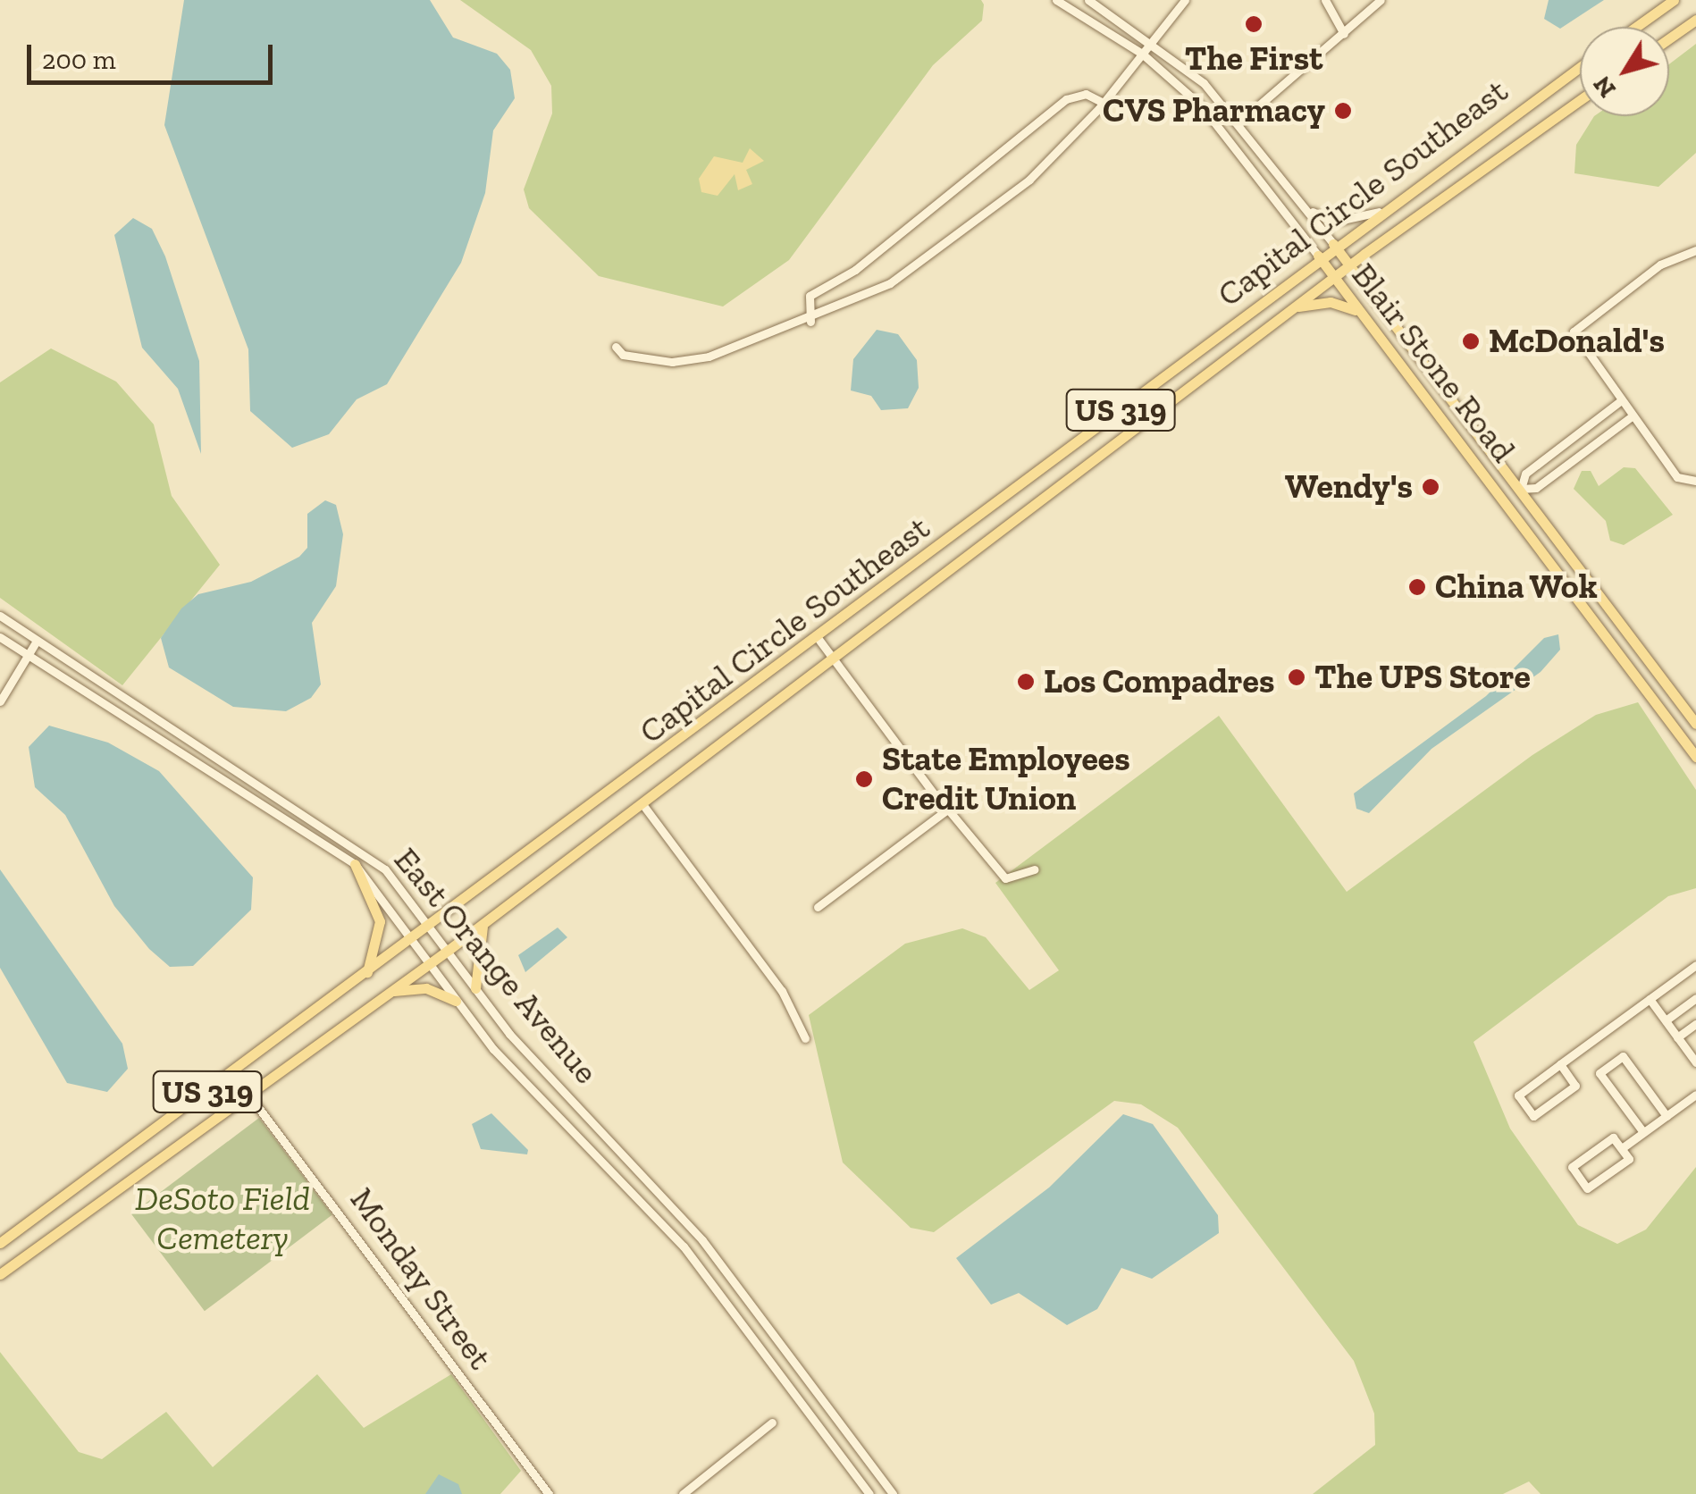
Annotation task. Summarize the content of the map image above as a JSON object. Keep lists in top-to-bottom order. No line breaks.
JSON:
{"streets":{"main road":["Capital Circle Southeast","Blair Stone Road","US 319"],"street":["East Orange Avenue","Monday Street"]},"crossings":[["Capital Circle Southeast","Blair Stone Road"],["Capital Circle Southeast","East Orange Avenue"],["Capital Circle Southeast","Monday Street"]],"parks":["DeSoto Field Cemetery"],"places":["The First","CVS Pharmacy","McDonald's","Wendy's","China Wok","The UPS Store","Los Compadres","State Employees Credit Union"],"scale_bar":"200 m","north":"bottom left"}
